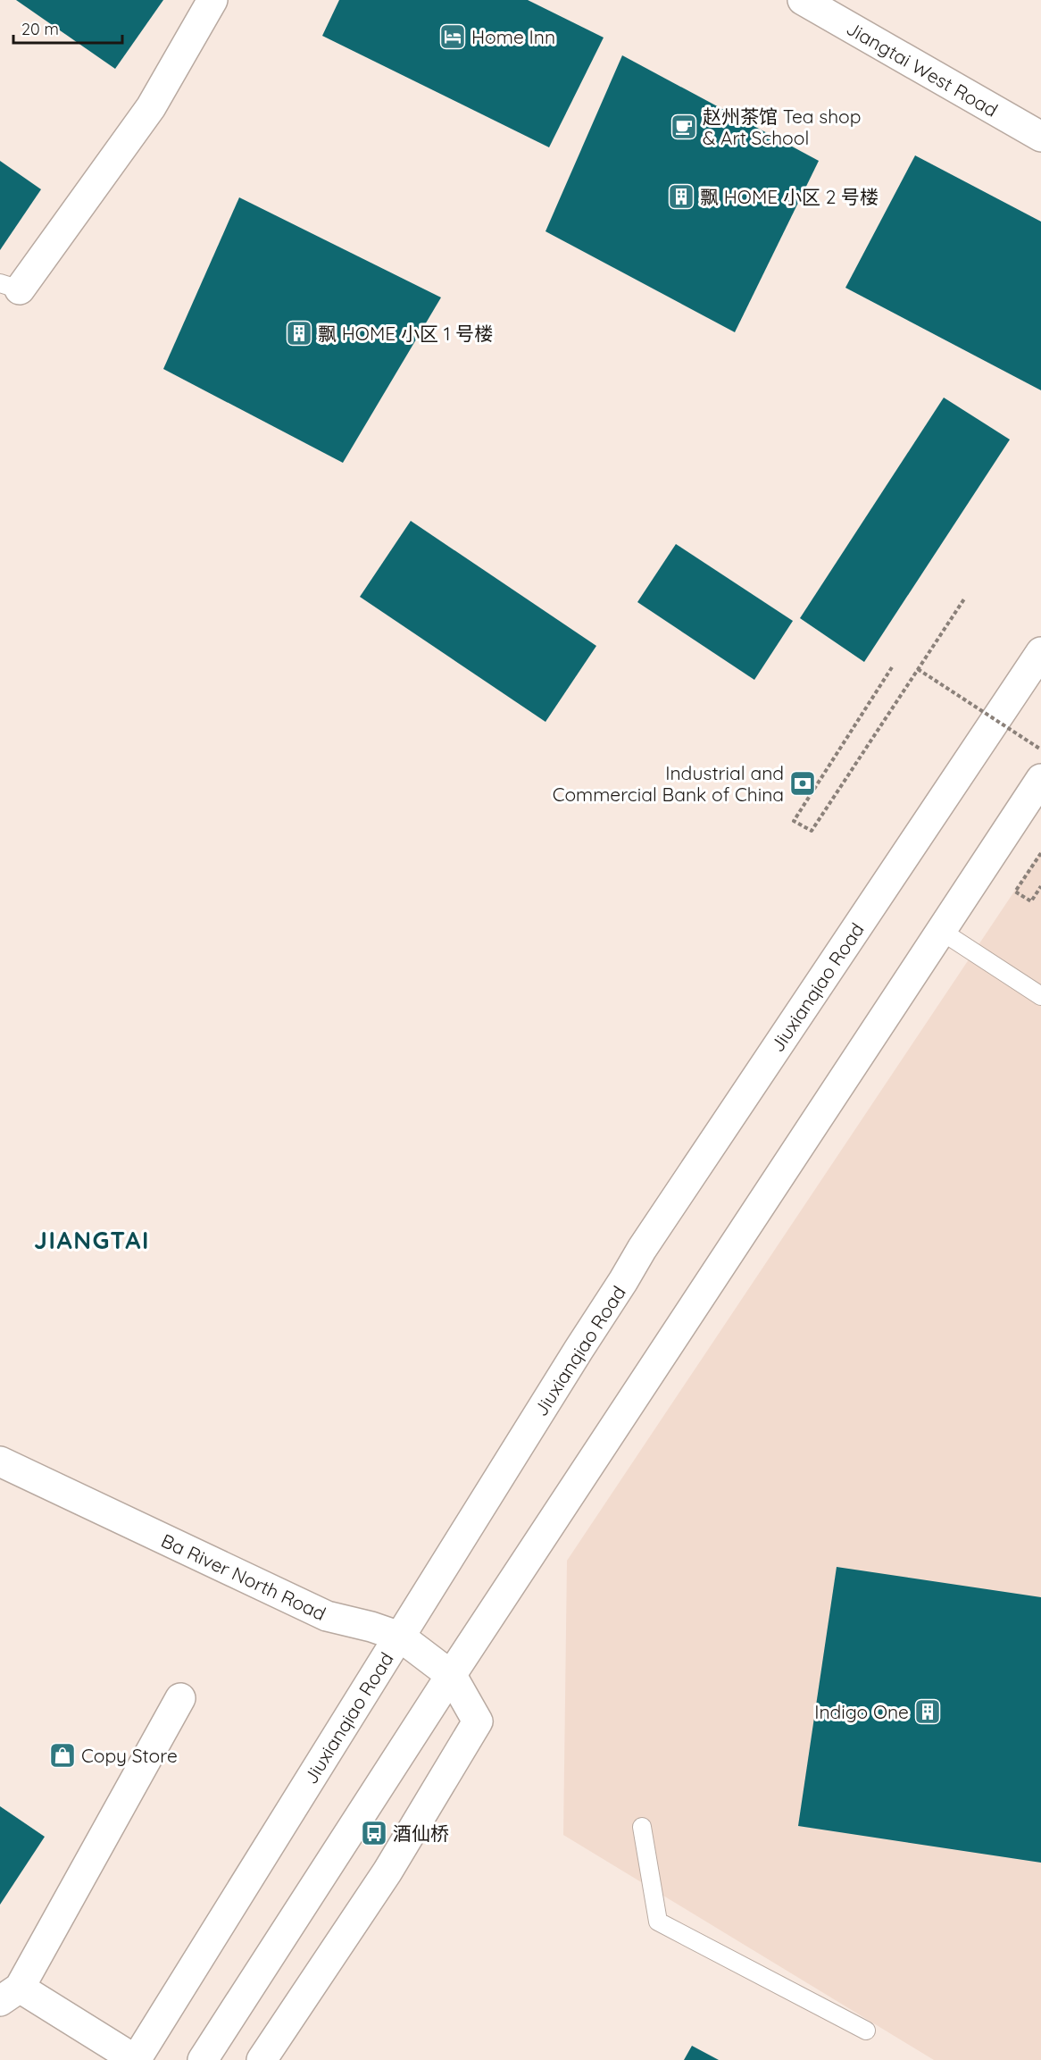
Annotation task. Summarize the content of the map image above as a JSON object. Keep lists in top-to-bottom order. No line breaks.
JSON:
{"streets":{"main road":["Jiangtai West Road","Jiuxianqiao Road","Ba River North Road"]},"crossings":[["Jiuxianqiao Road","Ba River North Road"]],"districts":["JIANGTAI"],"places":{"hotel":["Home Inn"],"cafe":["赵州茶馆 Tea shop & Art School"],"building":["飘 HOME 小区 2 号楼","飘 HOME 小区 1 号楼","Indigo One"],"bank":["Industrial and Commercial Bank of China"],"shop":["Copy Store"],"bus stop":["酒仙桥"]},"scale_bar":"20 m"}
